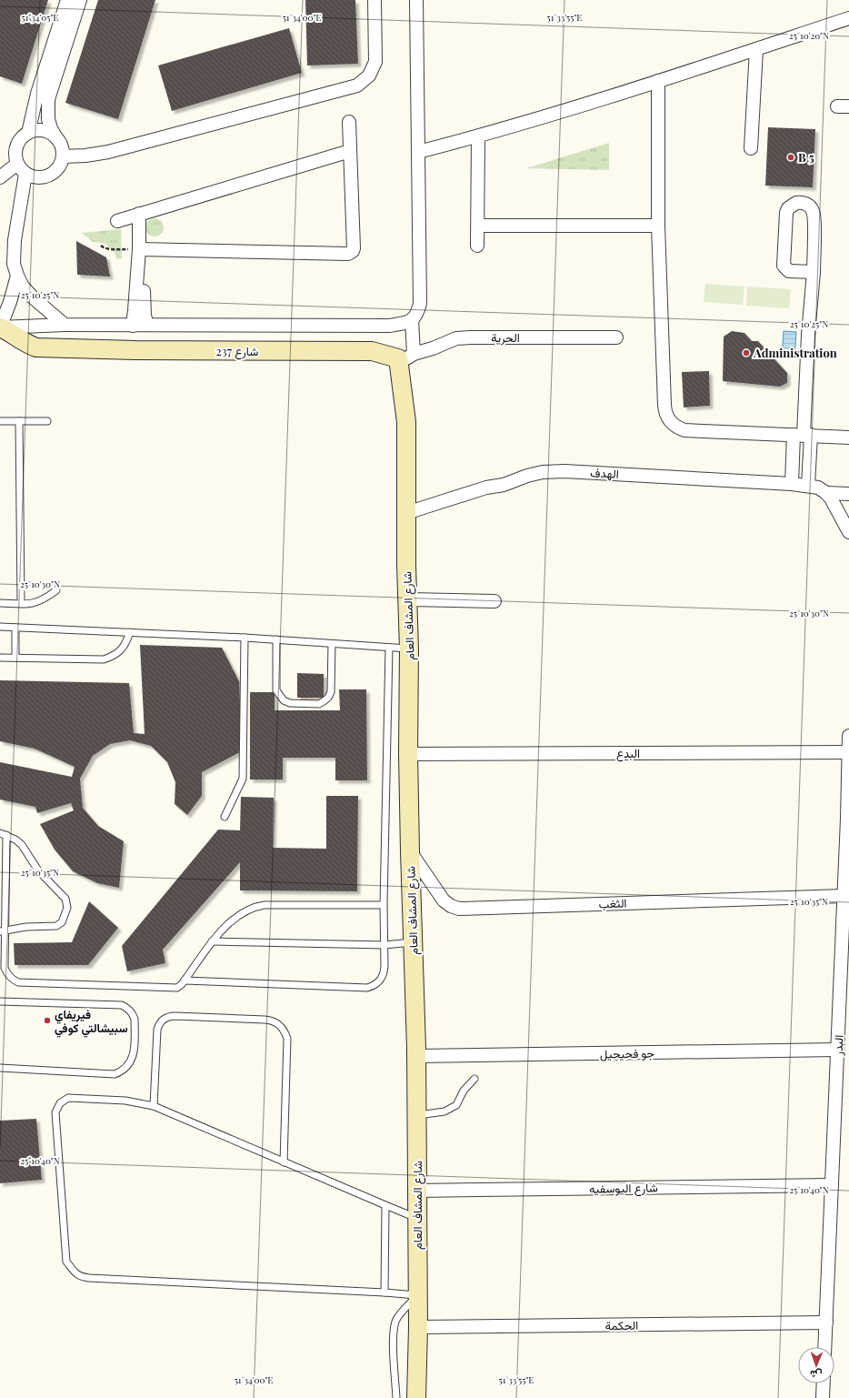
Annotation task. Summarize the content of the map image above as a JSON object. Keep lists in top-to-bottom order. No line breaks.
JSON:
{"streets":{"street":["الحرية","شارع 237","الهدف","شارع المشاف العام","البدع","الثغب","البدر","جو فحيحيل","شارع اليوسفيه","الحكمة"]},"crossings":[["الحرية","شارع 237"],["الحرية","شارع المشاف العام"],["شارع 237","شارع المشاف العام"],["الهدف","شارع المشاف العام"],["شارع المشاف العام","البدع"],["شارع المشاف العام","الثغب"],["شارع المشاف العام","جو فحيحيل"],["شارع المشاف العام","شارع اليوسفيه"],["شارع المشاف العام","الحكمة"],["البدع","البدر"],["الثغب","البدر"],["البدر","جو فحيحيل"],["البدر","شارع اليوسفيه"],["البدر","الحكمة"]],"places":["B 5","Administration","فيريفاي سبيشالتي كوفي"],"north":"bottom","coordinates":["51°34'05\"E","51°34'00\"E","51°33'55\"E","25°10'20\"N","25°10'25\"N","25°10'30\"N","25°10'35\"N","25°10'40\"N"]}
